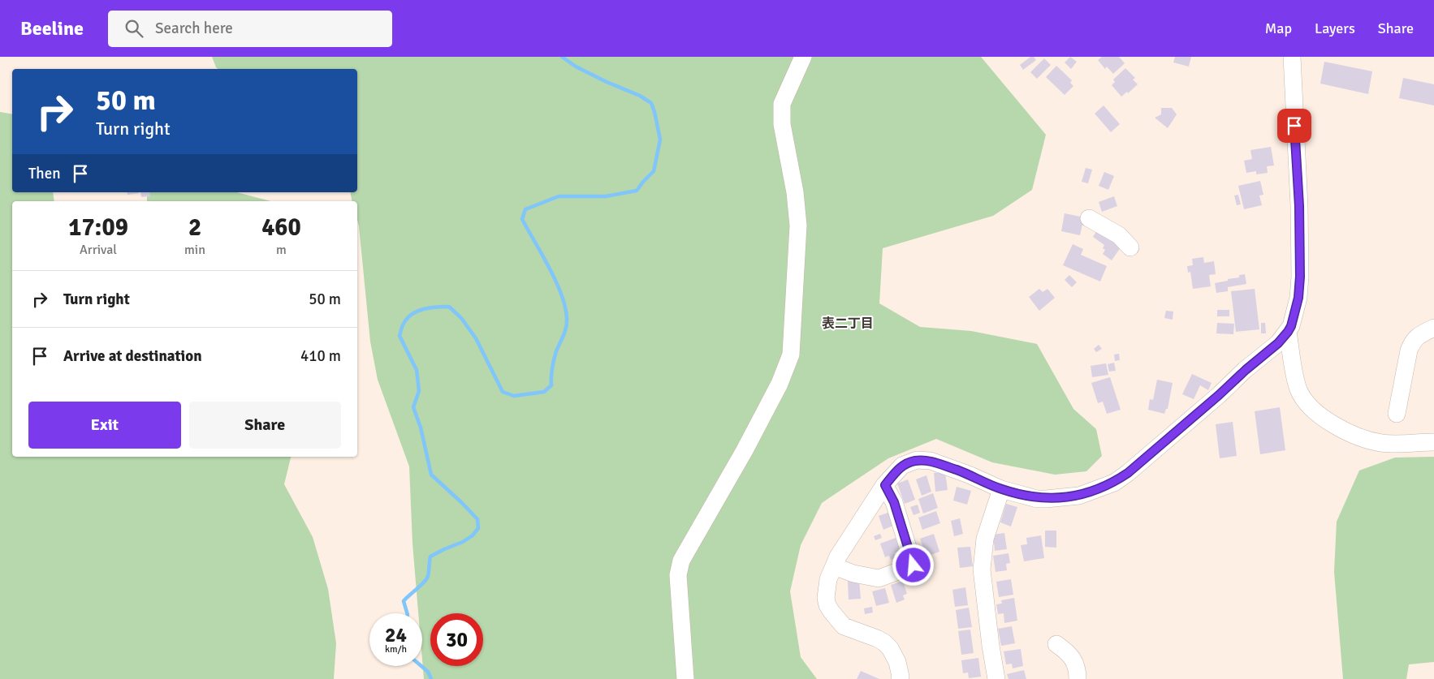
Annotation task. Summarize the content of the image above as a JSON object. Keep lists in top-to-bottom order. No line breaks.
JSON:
{"districts":["表二丁目"],"page":{"header":"Beeline","search":"Search here","nav":["Map","Layers","Share"],"turn":["50 m","Turn right"],"then":"Then","eta":["17:09","Arrival","2","min","460","m"],"list":[{"name":"Turn right","value":"50 m"},{"name":"Arrive at destination","value":"410 m"}],"buttons":["Exit","Share"],"speed":"24 km/h","limit":"30"}}
